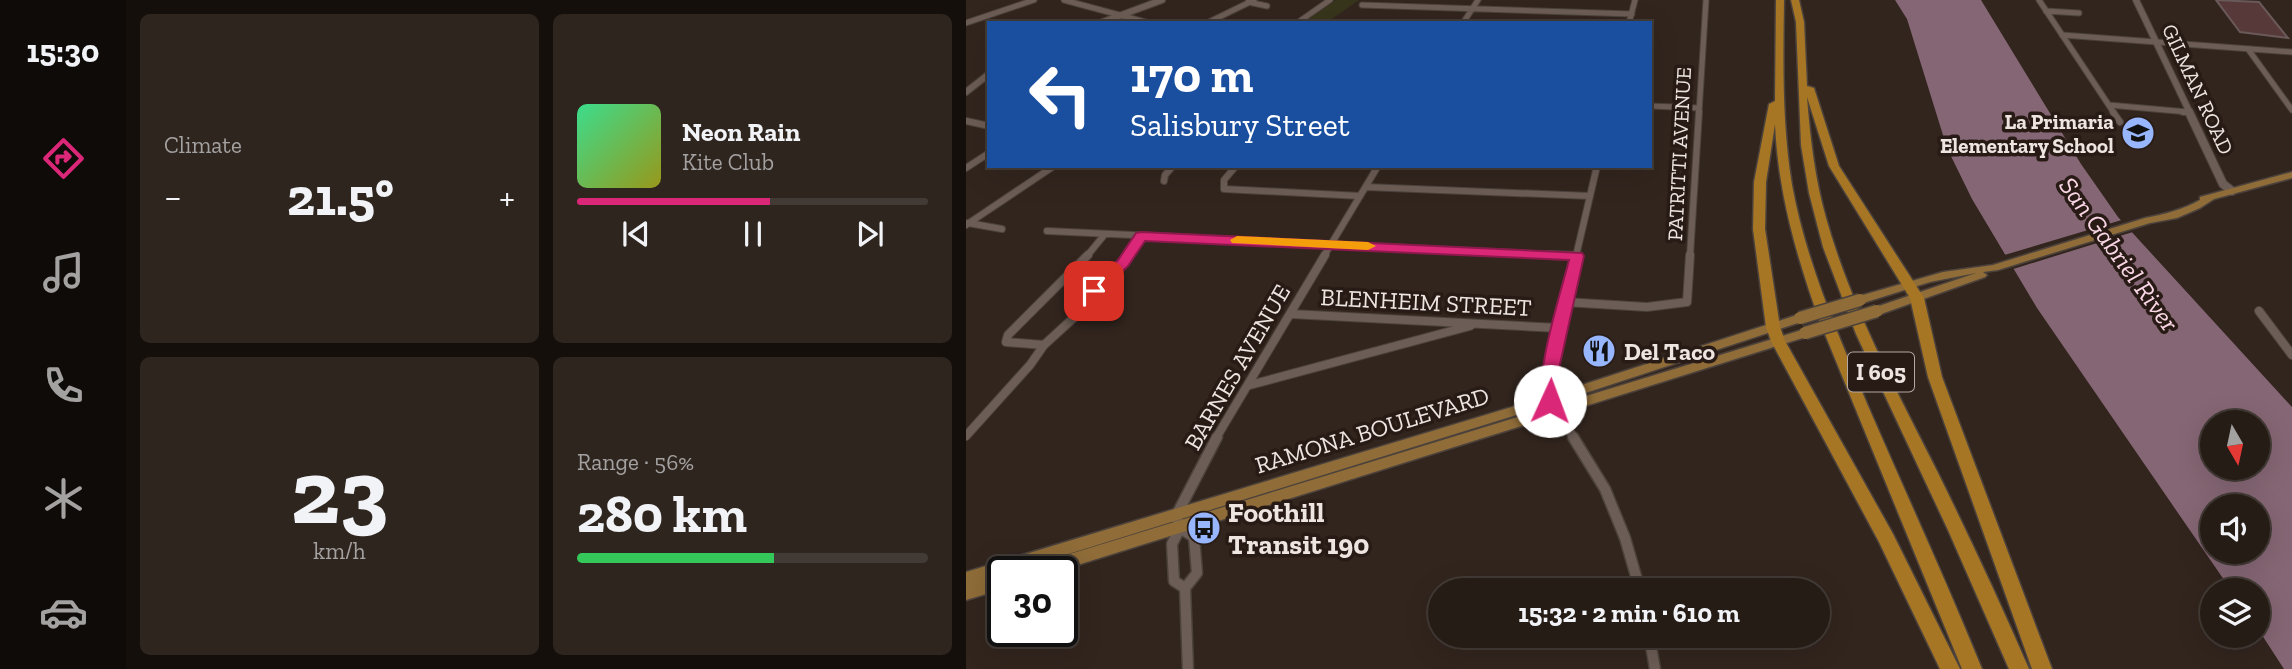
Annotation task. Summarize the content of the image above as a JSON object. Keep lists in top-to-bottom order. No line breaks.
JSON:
{"streets":{"highway":["I 605"],"main road":["RAMONA BOULEVARD"],"street":["GILMAN ROAD","PATRITTI AVENUE","BLENHEIM STREET","BARNES AVENUE"]},"crossings":[["GILMAN ROAD","RAMONA BOULEVARD"],["PATRITTI AVENUE","BLENHEIM STREET"],["BLENHEIM STREET","BARNES AVENUE"],["BARNES AVENUE","RAMONA BOULEVARD"]],"water":["San Gabriel River"],"places":{"school or university":["La Primaria Elementary School"],"restaurant":["Del Taco"],"bus stop":["Foothill Transit 190"]},"north":"bottom","page":{"tabs":"15:30","tile":["Climate",["23","km/h"],["Range · 56%","280 km"]],"turn":["170 m","Salisbury Street"],"song":["Neon Rain","Kite Club"],"heat":["−","21.5°","+"],"limit":"30","trip":"15:32 · 2 min · 610 m"}}
